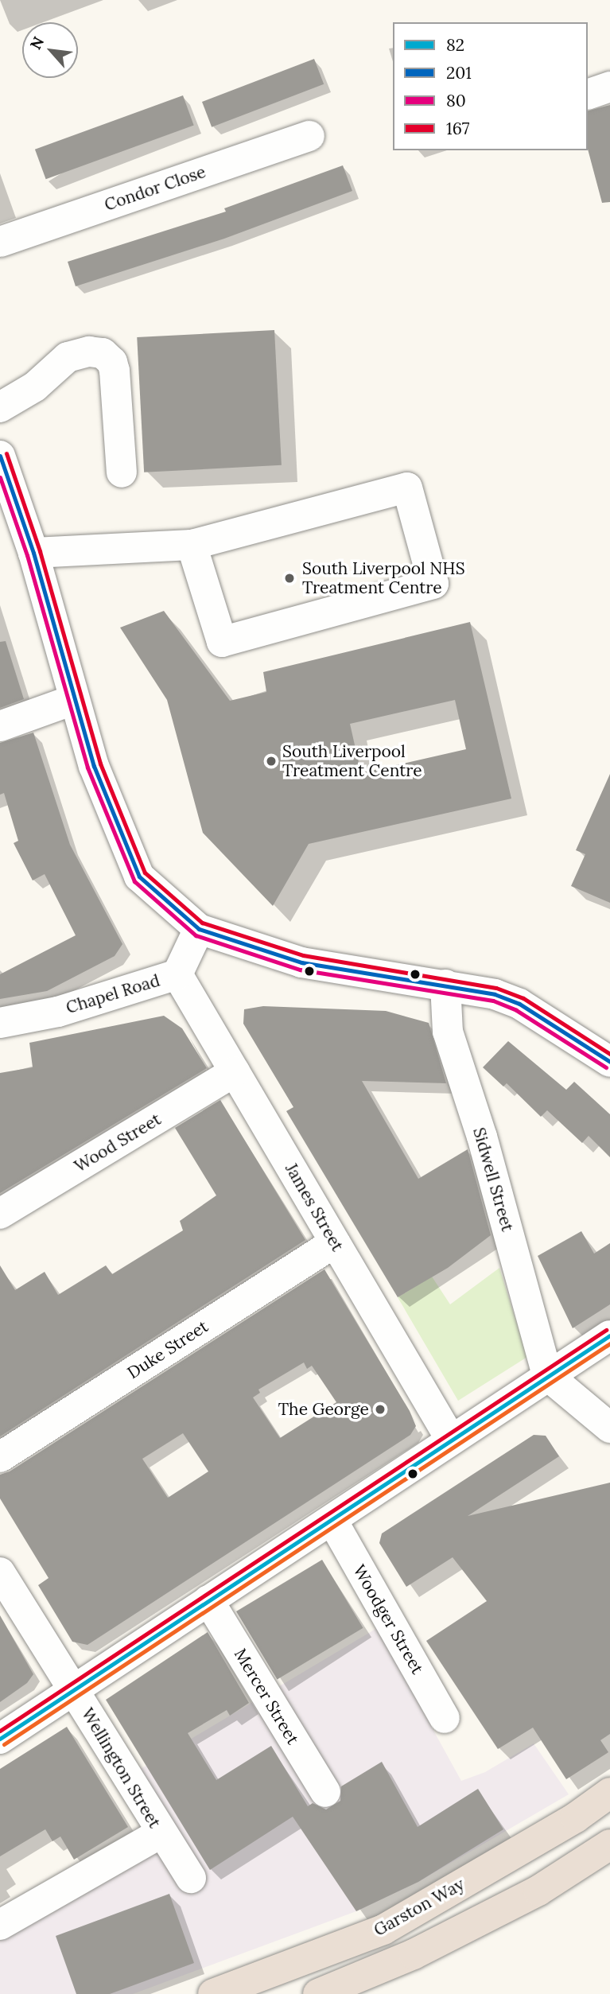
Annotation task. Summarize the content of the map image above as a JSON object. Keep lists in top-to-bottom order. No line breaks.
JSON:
{"streets":{"highway":["Garston Way"],"street":["Condor Close","Chapel Road","Wood Street","Sidwell Street","James Street","Duke Street","Woodger Street","Mercer Street","Wellington Street"]},"crossings":[["Chapel Road","James Street"],["Wood Street","James Street"],["James Street","Duke Street"]],"places":["South Liverpool NHS Treatment Centre","South Liverpool Treatment Centre","The George"],"lines":["transit line 167","transit line 201","transit line 80","transit line 82"],"legend":["82","201","80","167"],"north":"top left"}
